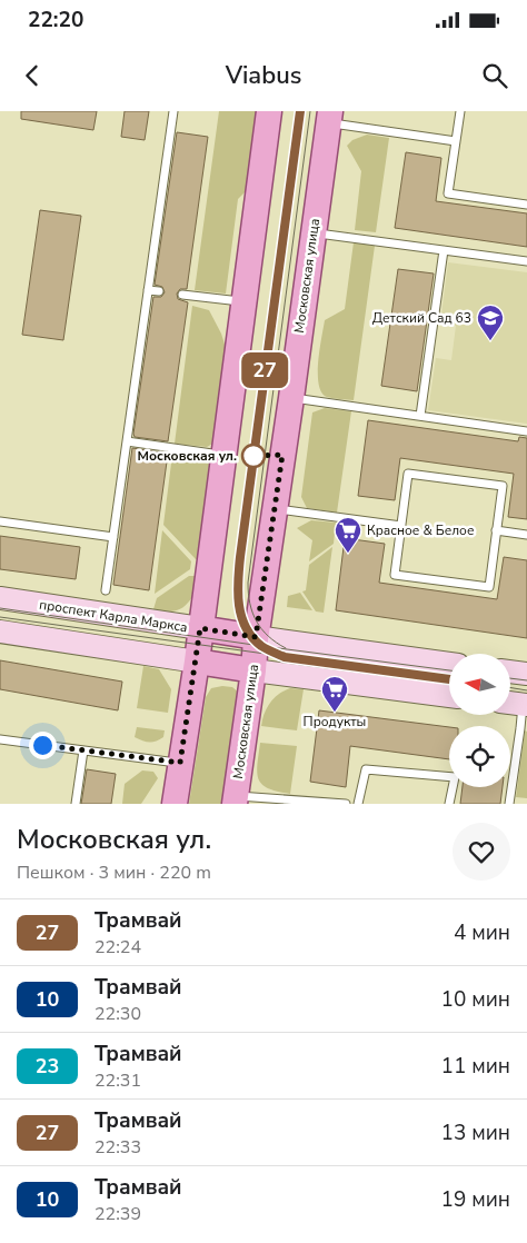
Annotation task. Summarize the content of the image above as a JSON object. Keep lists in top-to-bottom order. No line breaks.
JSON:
{"streets":{"main road":["Московская улица","проспект Карла Маркса"]},"crossings":[["Московская улица","проспект Карла Маркса"]],"places":{"school or university":["Детский Сад 63"],"other":["Московская ул."],"supermarket":["Красное & Белое","Продукты"]},"lines":["tram line 27"],"north":"left","page":{"status":"22:20","header":"Viabus","on_map":"27","heading":["Московская ул.","Пешком · 3 мин · 220 m"],"list":[{"mark":"27","name":"Трамвай","note":"22:24","value":"4 мин"},{"mark":"10","name":"Трамвай","note":"22:30","value":"10 мин"},{"mark":"23","name":"Трамвай","note":"22:31","value":"11 мин"},{"mark":"27","name":"Трамвай","note":"22:33","value":"13 мин"},{"mark":"10","name":"Трамвай","note":"22:39","value":"19 мин"}]}}
